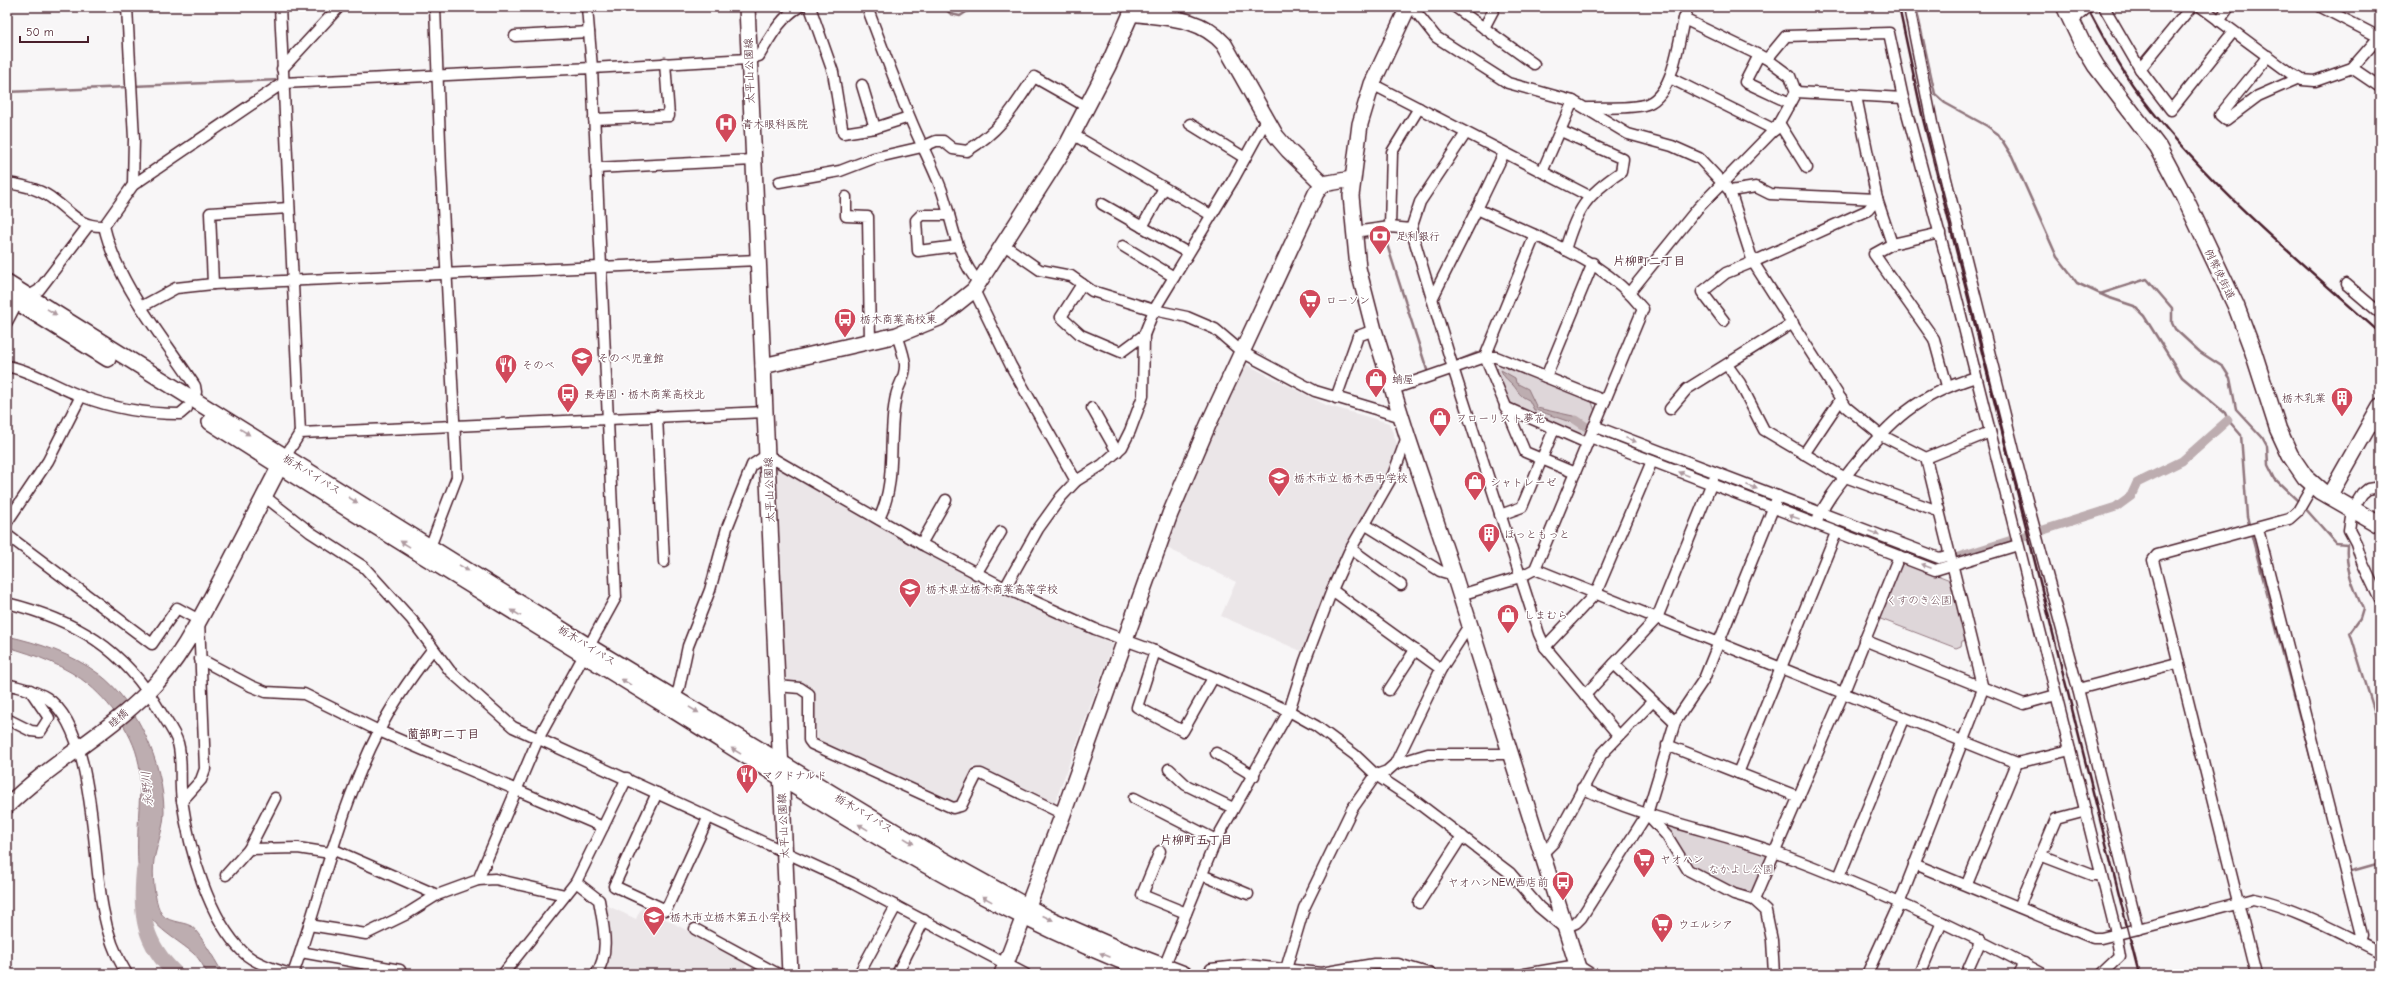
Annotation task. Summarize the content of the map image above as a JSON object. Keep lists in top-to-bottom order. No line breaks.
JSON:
{"streets":{"main road":["例幣使街道"],"street":["太平山公園線","栃木バイパス","睦橋"]},"crossings":[["太平山公園線","栃木バイパス"],["栃木バイパス","睦橋"]],"districts":["片柳町二丁目","薗部町二丁目","片柳町五丁目"],"water":["永野川"],"parks":["くすのき公園","なかよし公園"],"places":{"hospital":["青木眼科医院"],"bank":["足利銀行"],"supermarket":["ローソン","ヤオハン","ウエルシア"],"bus stop":["栃木商業高校東","長寿園・栃木商業高校北","ヤオハンNEW西店前"],"school or university":["そのべ児童館","栃木市立 栃木西中学校","栃木県立栃木商業高等学校","栃木市立栃木第五小学校"],"restaurant":["そのべ","マクドナルド"],"shop":["蛸屋","フローリスト夢花","シャトレーゼ","しまむら"],"building":["栃木乳業","ほっともっと"]},"scale_bar":"50 m"}
